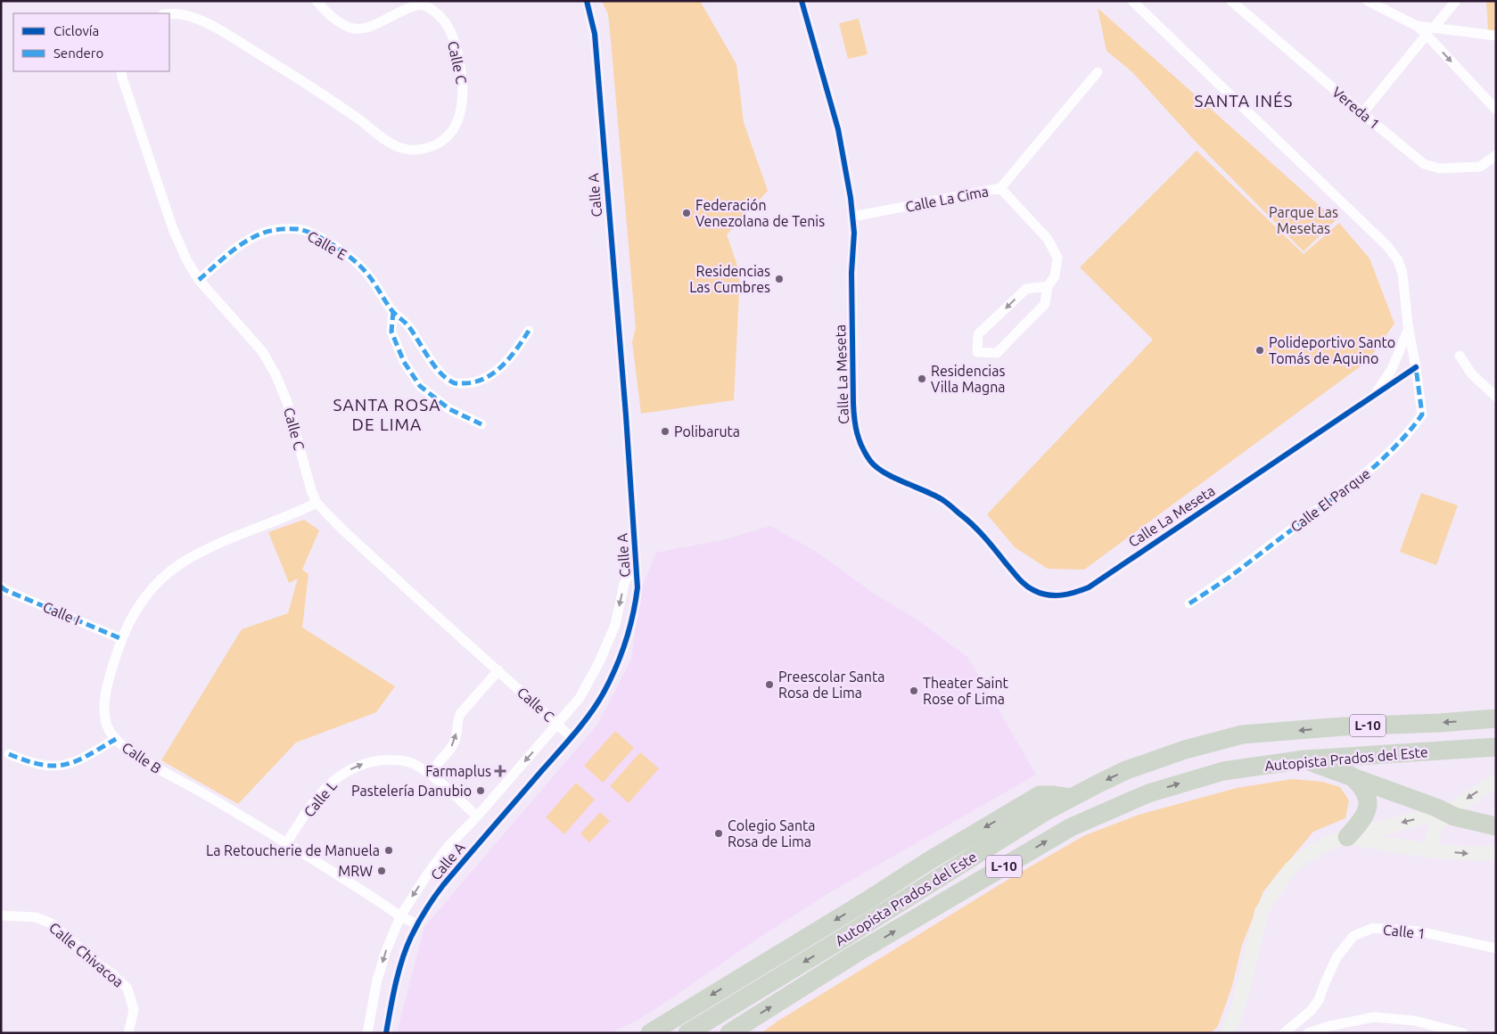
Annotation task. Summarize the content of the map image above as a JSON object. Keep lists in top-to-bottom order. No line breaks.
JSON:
{"streets":{"highway":["L-10","Autopista Prados del Este"],"street":["Calle C","Vereda 1","Calle A","Calle La Cima","Calle E","Calle La Meseta","Calle El Parque","Calle I","Calle B","Calle L","Calle 1","Calle Chivacoa"]},"crossings":[["Calle C","Calle A"],["Calle C","Calle E"],["Calle C","Calle B"],["Calle A","Calle B"],["Calle A","Calle L"],["Calle La Cima","Calle La Meseta"],["Calle La Meseta","Calle El Parque"],["Calle I","Calle B"],["Calle B","Calle L"]],"one_way":["Calle L"],"districts":["SANTA INÉS","SANTA ROSA DE LIMA"],"parks":["Parque Las Mesetas"],"places":{"other":["Federación Venezolana de Tenis","Residencias Las Cumbres","Polideportivo Santo Tomás de Aquino","Residencias Villa Magna","Polibaruta","Preescolar Santa Rosa de Lima","Theater Saint Rose of Lima","Pastelería Danubio","Colegio Santa Rosa de Lima","La Retoucherie de Manuela","MRW"],"health":["Farmaplus"]},"legend":["Ciclovía","Sendero"]}
